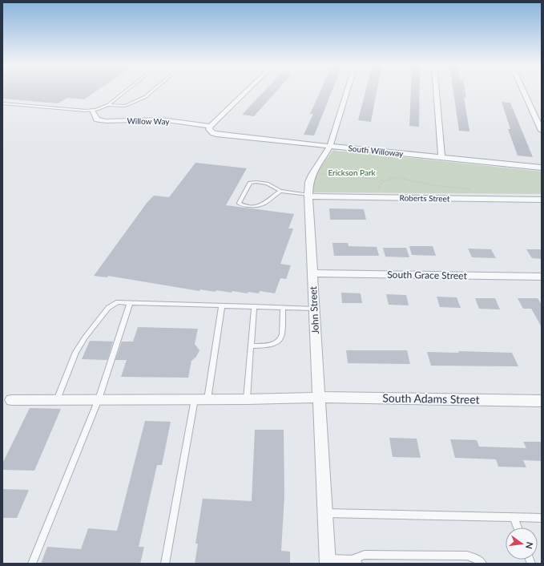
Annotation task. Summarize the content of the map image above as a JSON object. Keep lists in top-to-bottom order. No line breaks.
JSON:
{"streets":{"street":["Willow Way","South Willoway","Roberts Street","South Grace Street","John Street","South Adams Street"]},"crossings":[["Willow Way","South Willoway"],["South Willoway","John Street"],["Roberts Street","John Street"],["South Grace Street","John Street"],["John Street","South Adams Street"]],"parks":["Erickson Park"],"north":"right"}
